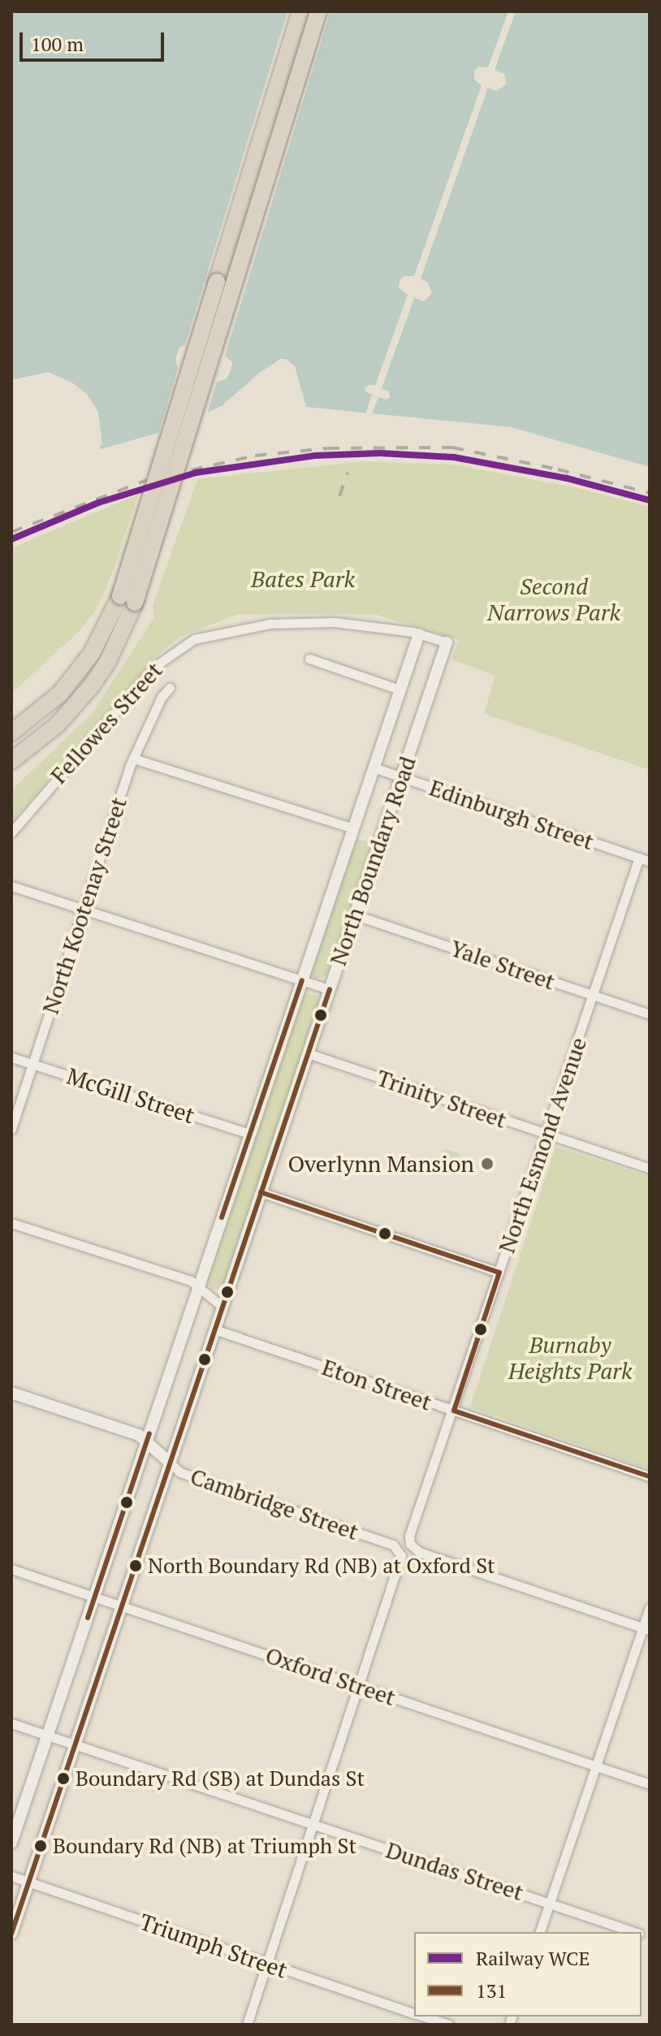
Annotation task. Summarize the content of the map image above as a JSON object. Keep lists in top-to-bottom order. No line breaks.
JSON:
{"streets":{"street":["Fellowes Street","Edinburgh Street","North Boundary Road","North Kootenay Street","Yale Street","McGill Street","Trinity Street","North Esmond Avenue","Eton Street","Cambridge Street","Oxford Street","Dundas Street","Triumph Street"]},"crossings":[["Fellowes Street","North Boundary Road"],["Edinburgh Street","North Boundary Road"],["Edinburgh Street","North Esmond Avenue"],["North Boundary Road","Yale Street"],["North Boundary Road","McGill Street"],["North Boundary Road","Trinity Street"],["North Boundary Road","Eton Street"],["North Boundary Road","Cambridge Street"],["North Boundary Road","Oxford Street"],["North Boundary Road","Dundas Street"],["North Boundary Road","Triumph Street"],["North Kootenay Street","McGill Street"],["Yale Street","North Esmond Avenue"],["Trinity Street","North Esmond Avenue"],["North Esmond Avenue","Eton Street"],["Cambridge Street","Oxford Street"]],"parks":["Bates Park","Second Narrows Park","Burnaby Heights Park"],"places":["Overlynn Mansion","North Boundary Rd (NB) at Oxford St","Boundary Rd (SB) at Dundas St","Boundary Rd (NB) at Triumph St"],"lines":["rail line WCE","transit line 131"],"legend":["Railway WCE","131"],"scale_bar":"100 m"}
